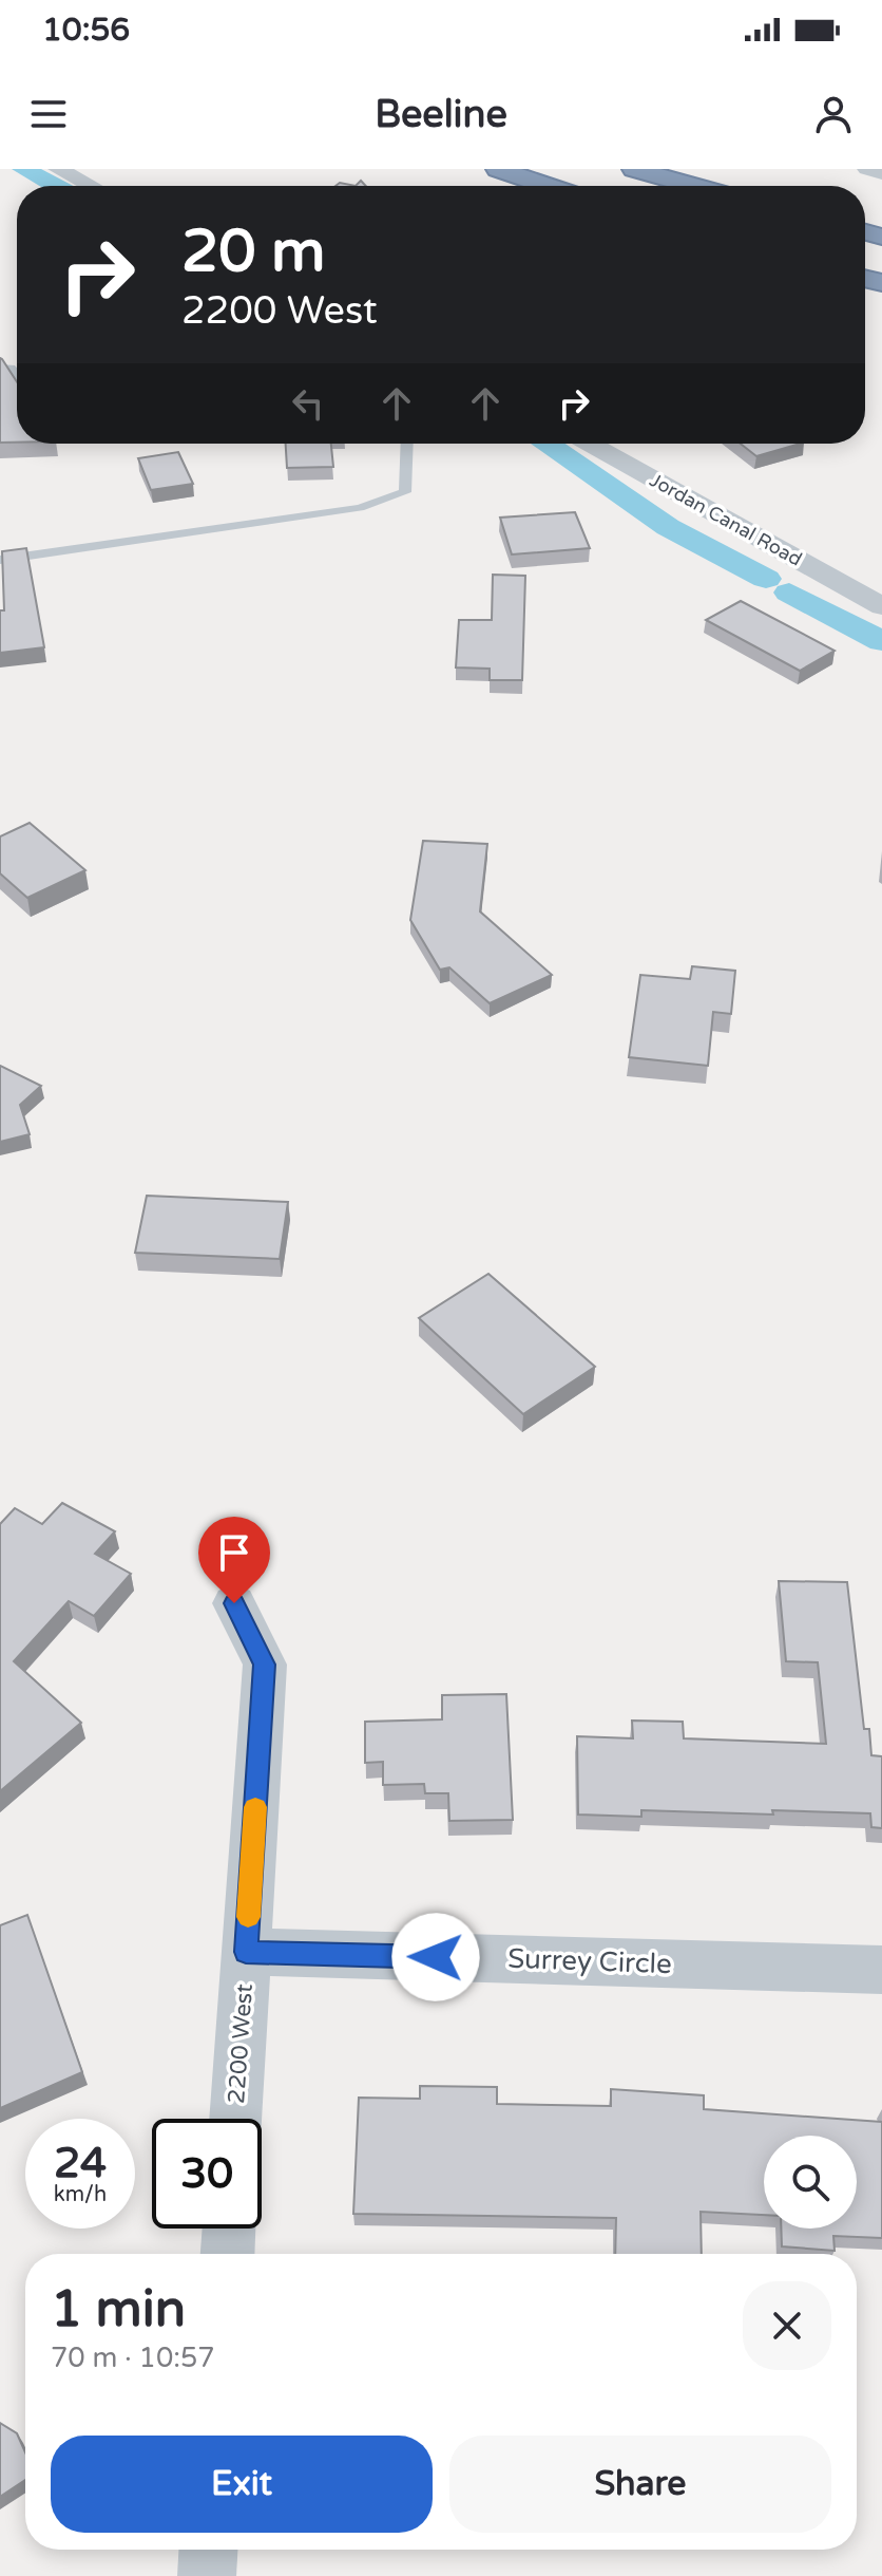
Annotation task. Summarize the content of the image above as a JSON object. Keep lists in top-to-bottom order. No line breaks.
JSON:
{"streets":{"street":["Jordan Canal Road","Surrey Circle","2200 West"]},"crossings":[["Surrey Circle","2200 West"]],"page":{"status":"10:56","header":"Beeline","turn":["20 m","2200 West"],"speed":"24 km/h","limit":"30","heading":["1 min","70 m · 10:57"],"buttons":["Exit","Share"]}}
